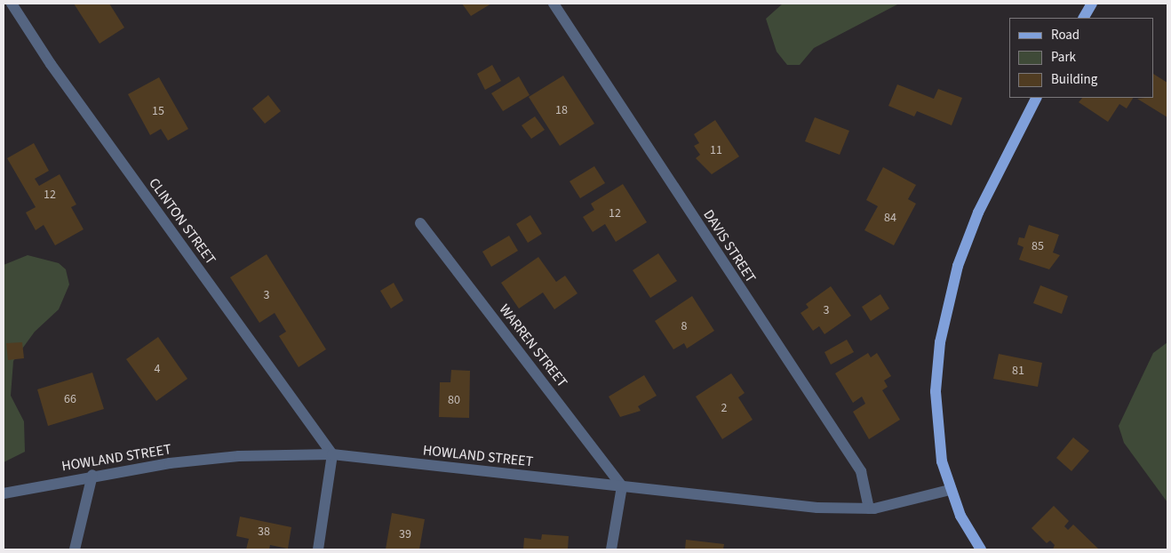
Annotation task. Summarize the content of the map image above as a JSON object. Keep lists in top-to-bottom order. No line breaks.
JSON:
{"streets":{"street":["CLINTON STREET","DAVIS STREET","WARREN STREET","HOWLAND STREET"]},"crossings":[["CLINTON STREET","HOWLAND STREET"],["DAVIS STREET","HOWLAND STREET"],["WARREN STREET","HOWLAND STREET"]],"house_numbers":["18","15","11","12","12","84","85","3","3","8","4","81","66","80","2","38","39"],"legend":["Road","Park","Building"]}
